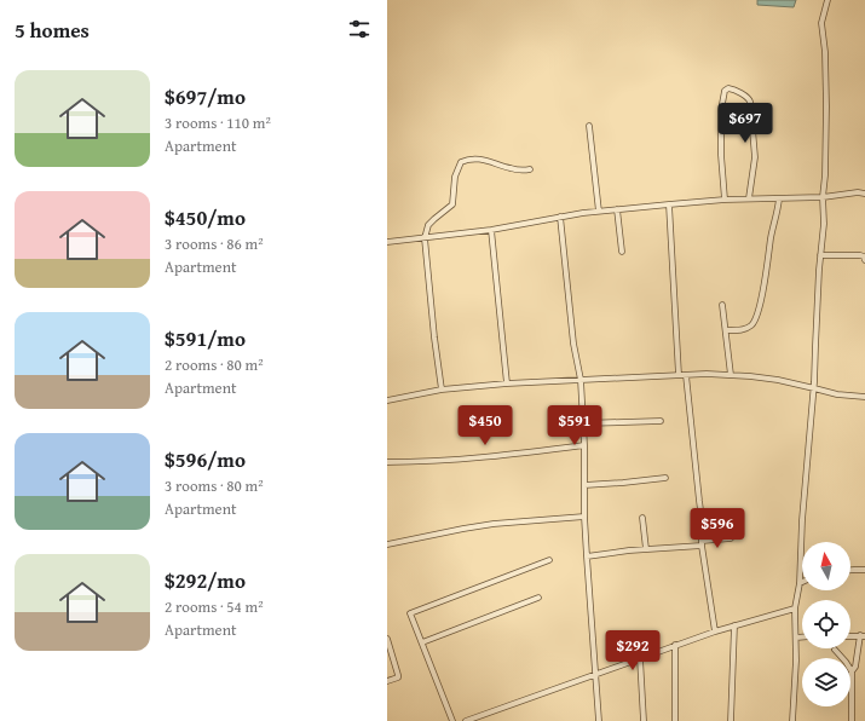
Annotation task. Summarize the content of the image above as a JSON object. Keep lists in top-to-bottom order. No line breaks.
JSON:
{"north":"top","page":{"heading":"5 homes","list":[{"name":"$697/mo","note":"3 rooms · 110 m² · Apartment"},{"name":"$450/mo","note":"3 rooms · 86 m² · Apartment"},{"name":"$591/mo","note":"2 rooms · 80 m² · Apartment"},{"name":"$596/mo","note":"3 rooms · 80 m² · Apartment"},{"name":"$292/mo","note":"2 rooms · 54 m² · Apartment"}],"price":["$697","$450","$591","$596","$292"]}}
